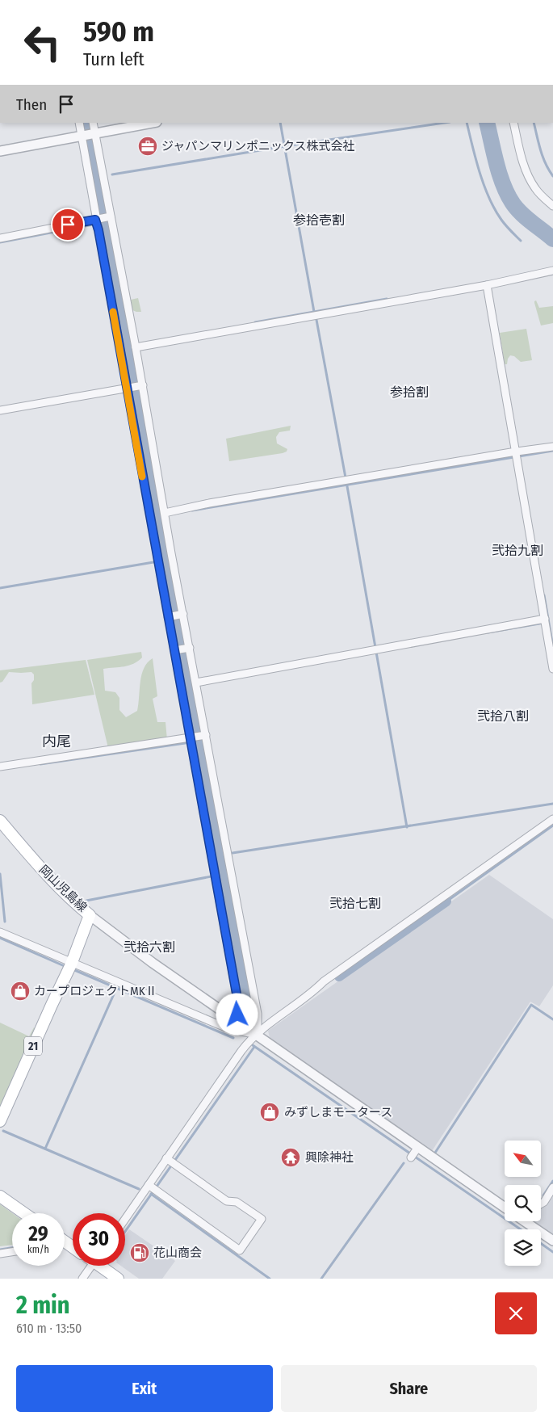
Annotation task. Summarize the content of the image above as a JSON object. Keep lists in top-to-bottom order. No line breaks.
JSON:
{"streets":{"main road":["岡山児島線","21"]},"districts":["参拾壱割","参拾割","弐拾九割","弐拾八割","内尾","弐拾七割","弐拾六割"],"places":{"office":["ジャパンマリンポニックス株式会社"],"shop":["カープロジェクトMKⅡ","みずしまモータース"],"temple":["興除神社"],"fuel station":["花山商会"]},"north":"top left","page":{"turn":["590 m","Turn left"],"then":"Then","speed":"29 km/h","limit":"30","heading":["2 min","610 m · 13:50"],"buttons":["Exit","Share"]}}
